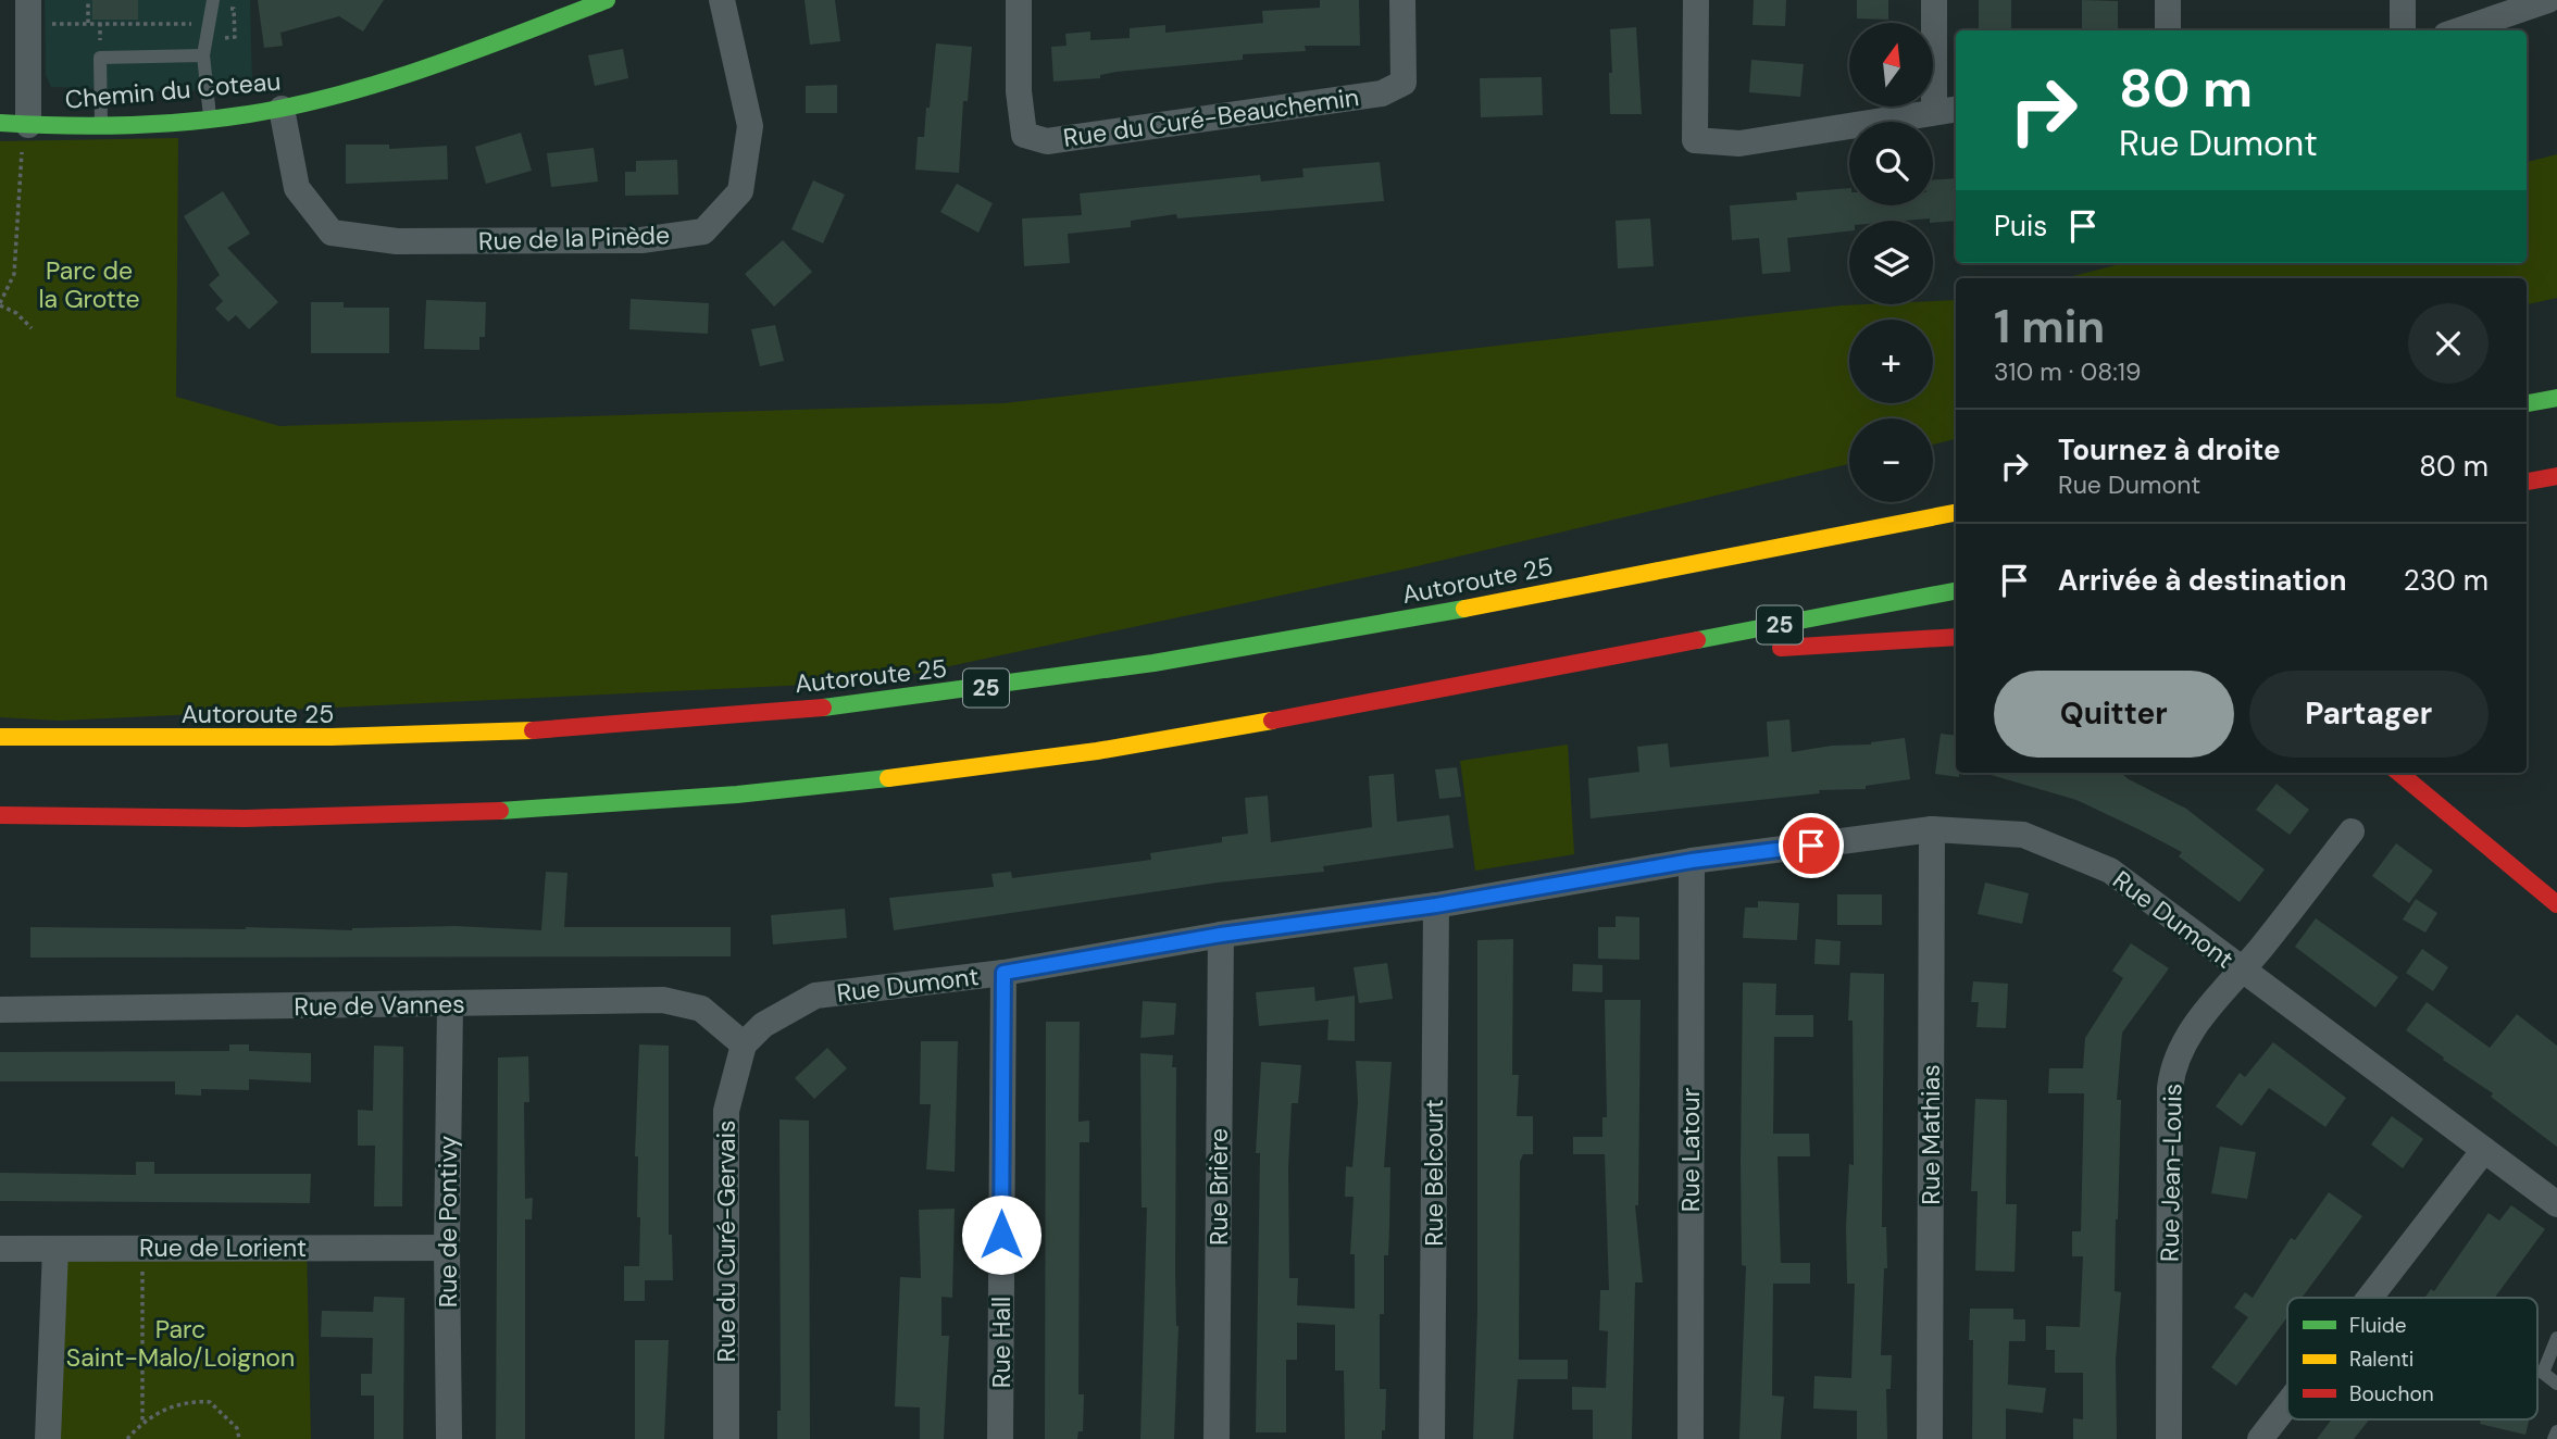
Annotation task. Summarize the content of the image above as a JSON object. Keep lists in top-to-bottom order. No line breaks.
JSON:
{"streets":{"main road":["Chemin du Coteau","Autoroute 25","25"],"street":["Rue du Curé-Beauchemin","Rue de la Pinède","Rue Dumont","Rue de Vannes","Rue Mathias","Rue Latour","Rue Belcourt","Rue Jean-Louis","Rue Brière","Rue de Pontivy","Rue du Curé-Gervais","Rue de Lorient","Rue Hall"]},"crossings":[["Chemin du Coteau","Rue de la Pinède"],["Rue Dumont","Rue de Vannes"],["Rue Dumont","Rue Mathias"],["Rue Dumont","Rue Latour"],["Rue Dumont","Rue Belcourt"],["Rue Dumont","Rue Jean-Louis"],["Rue Dumont","Rue Brière"],["Rue Dumont","Rue du Curé-Gervais"],["Rue Dumont","Rue Hall"],["Rue de Vannes","Rue de Pontivy"],["Rue de Vannes","Rue du Curé-Gervais"],["Rue de Pontivy","Rue de Lorient"]],"parks":["Parc de la Grotte","Parc Saint-Malo/Loignon"],"legend":["Fluide","Ralenti","Bouchon"],"north":"top","page":{"map_buttons":["+","−"],"turn":["80 m","Rue Dumont"],"then":"Puis","heading":["1 min","310 m · 08:19"],"list":[{"name":"Tournez à droite","note":"Rue Dumont","value":"80 m"},{"name":"Arrivée à destination","value":"230 m"}],"buttons":["Quitter","Partager"]}}
